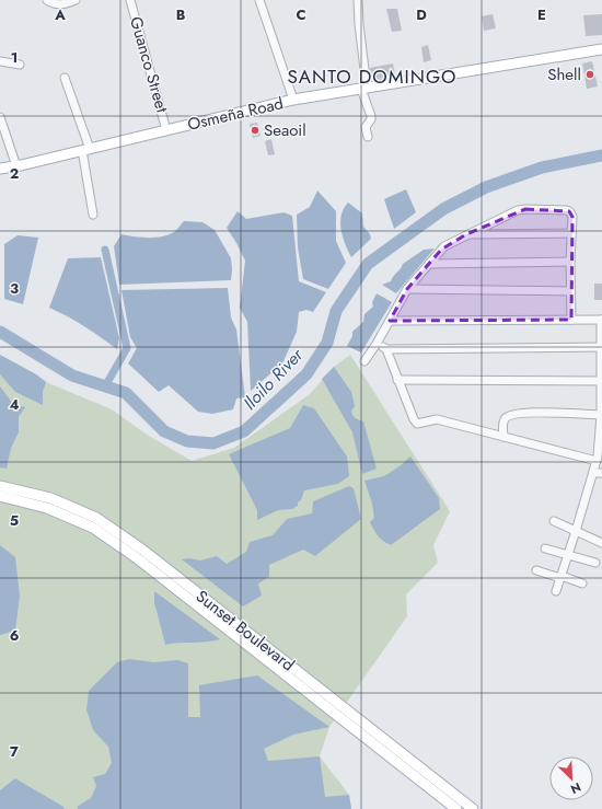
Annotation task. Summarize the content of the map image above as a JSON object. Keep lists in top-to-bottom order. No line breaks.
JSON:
{"streets":{"main road":["Osmeña Road","Sunset Boulevard"],"street":["Guanco Street"]},"crossings":[["Guanco Street","Osmeña Road"]],"districts":["SANTO DOMINGO"],"water":["Iloilo River"],"places":["Shell","Seaoil"],"north":"bottom right","grid":{"columns":["A","B","C","D","E"],"rows":["1","2","3","4","5","6","7"]}}
